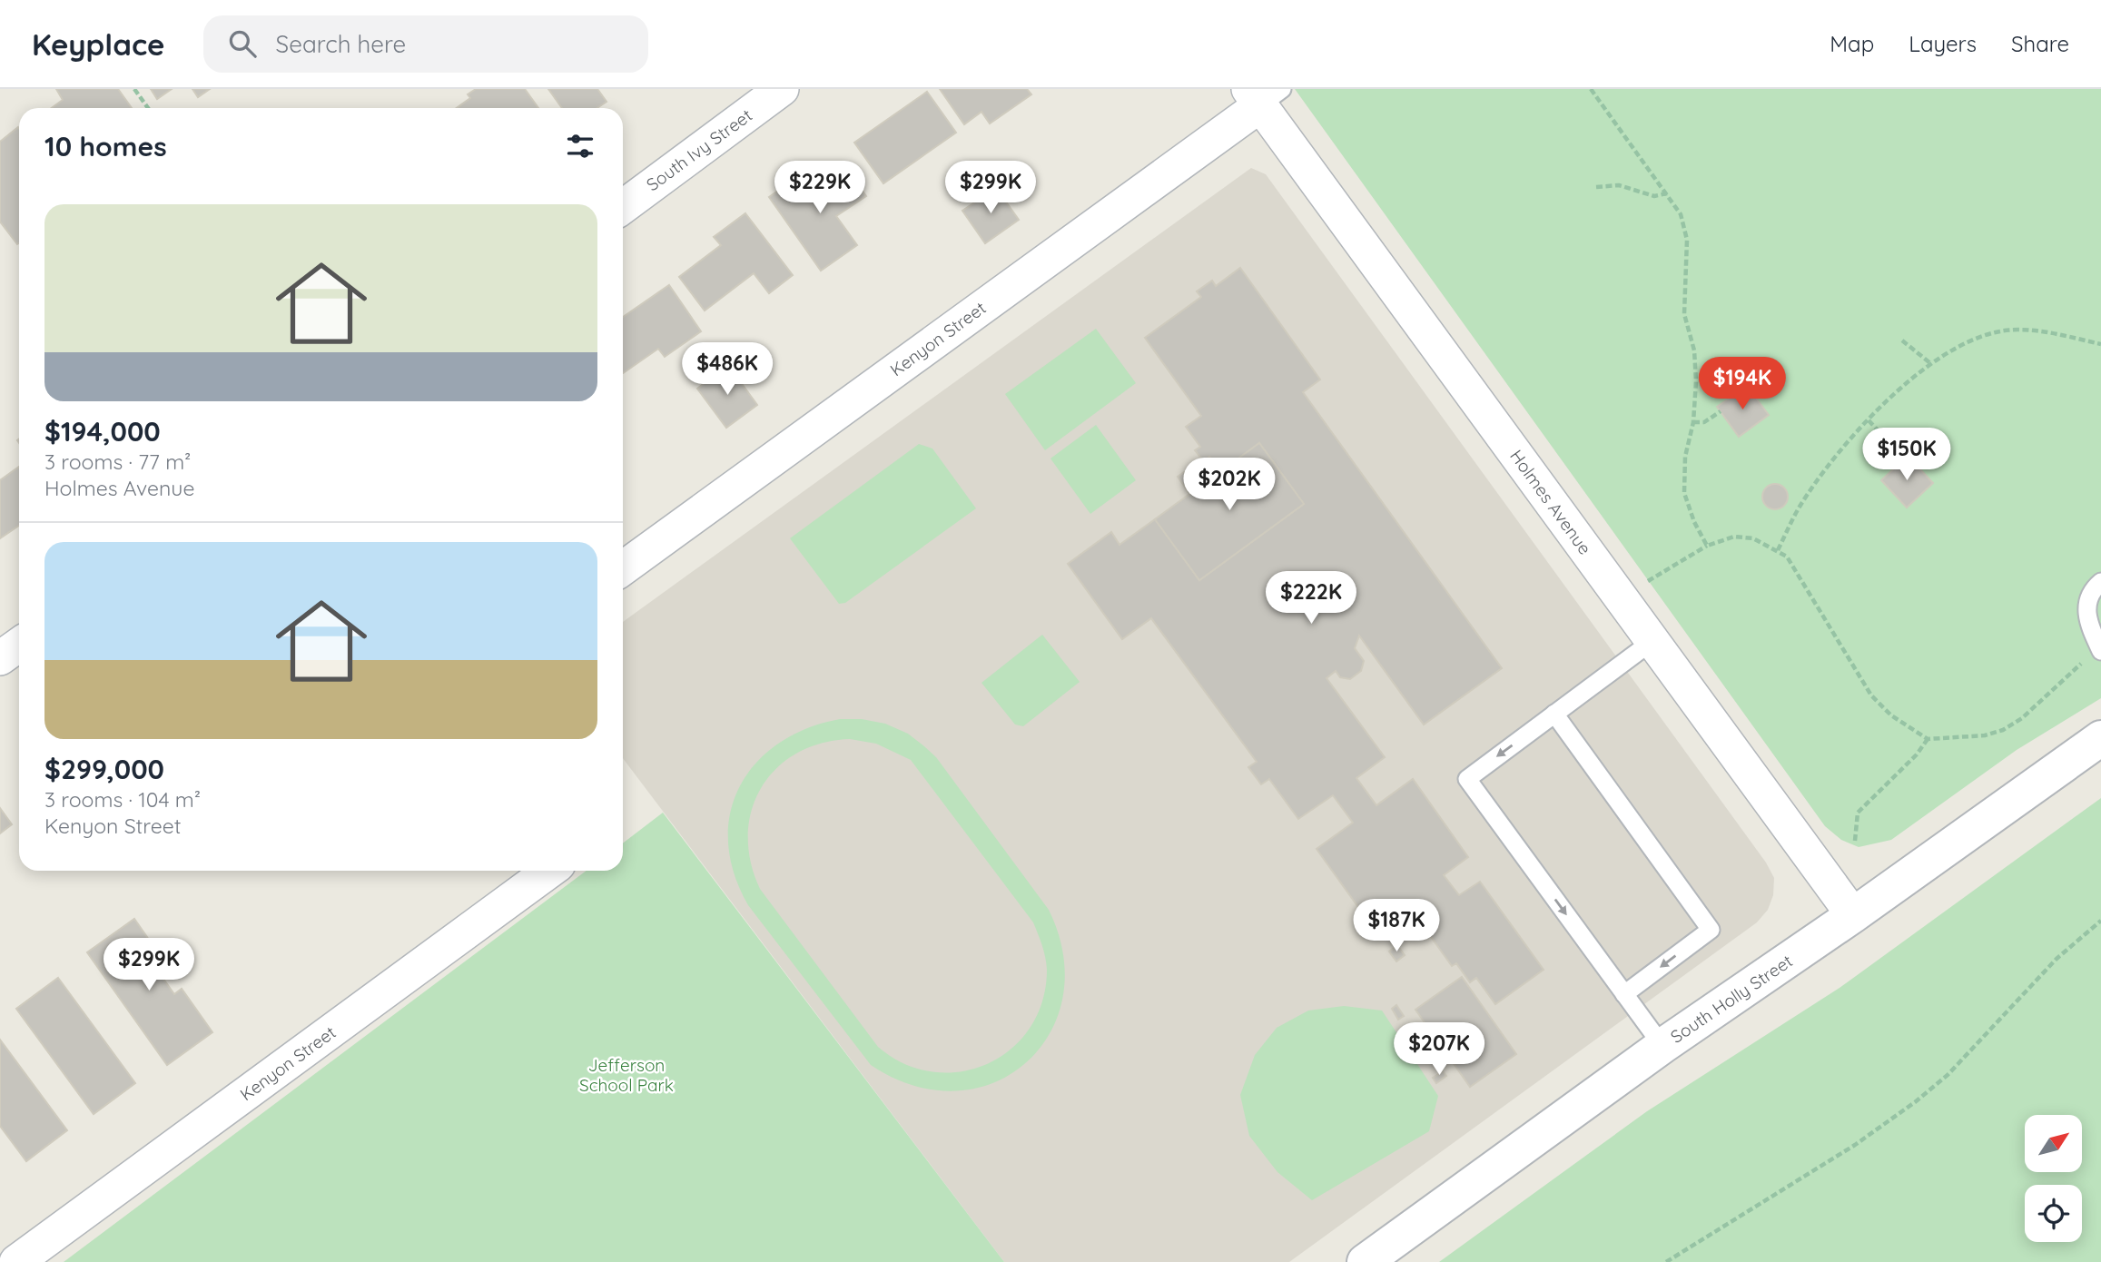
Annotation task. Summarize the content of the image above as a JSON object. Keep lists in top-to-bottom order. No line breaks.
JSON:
{"streets":{"street":["South Ivy Street","Kenyon Street","Holmes Avenue","South Holly Street"]},"crossings":[["Kenyon Street","Holmes Avenue"],["Holmes Avenue","South Holly Street"]],"parks":["Jefferson School Park"],"north":"top right","page":{"header":"Keyplace","search":"Search here","nav":["Map","Layers","Share"],"heading":"10 homes","price":["$229K","$299K","$486K","$194K","$150K","$202K","$222K","$187K","$299K","$207K"],"list":[{"name":"$194,000","note":"3 rooms · 77 m² · Holmes Avenue"},{"name":"$299,000","note":"3 rooms · 104 m² · Kenyon Street"}]}}
